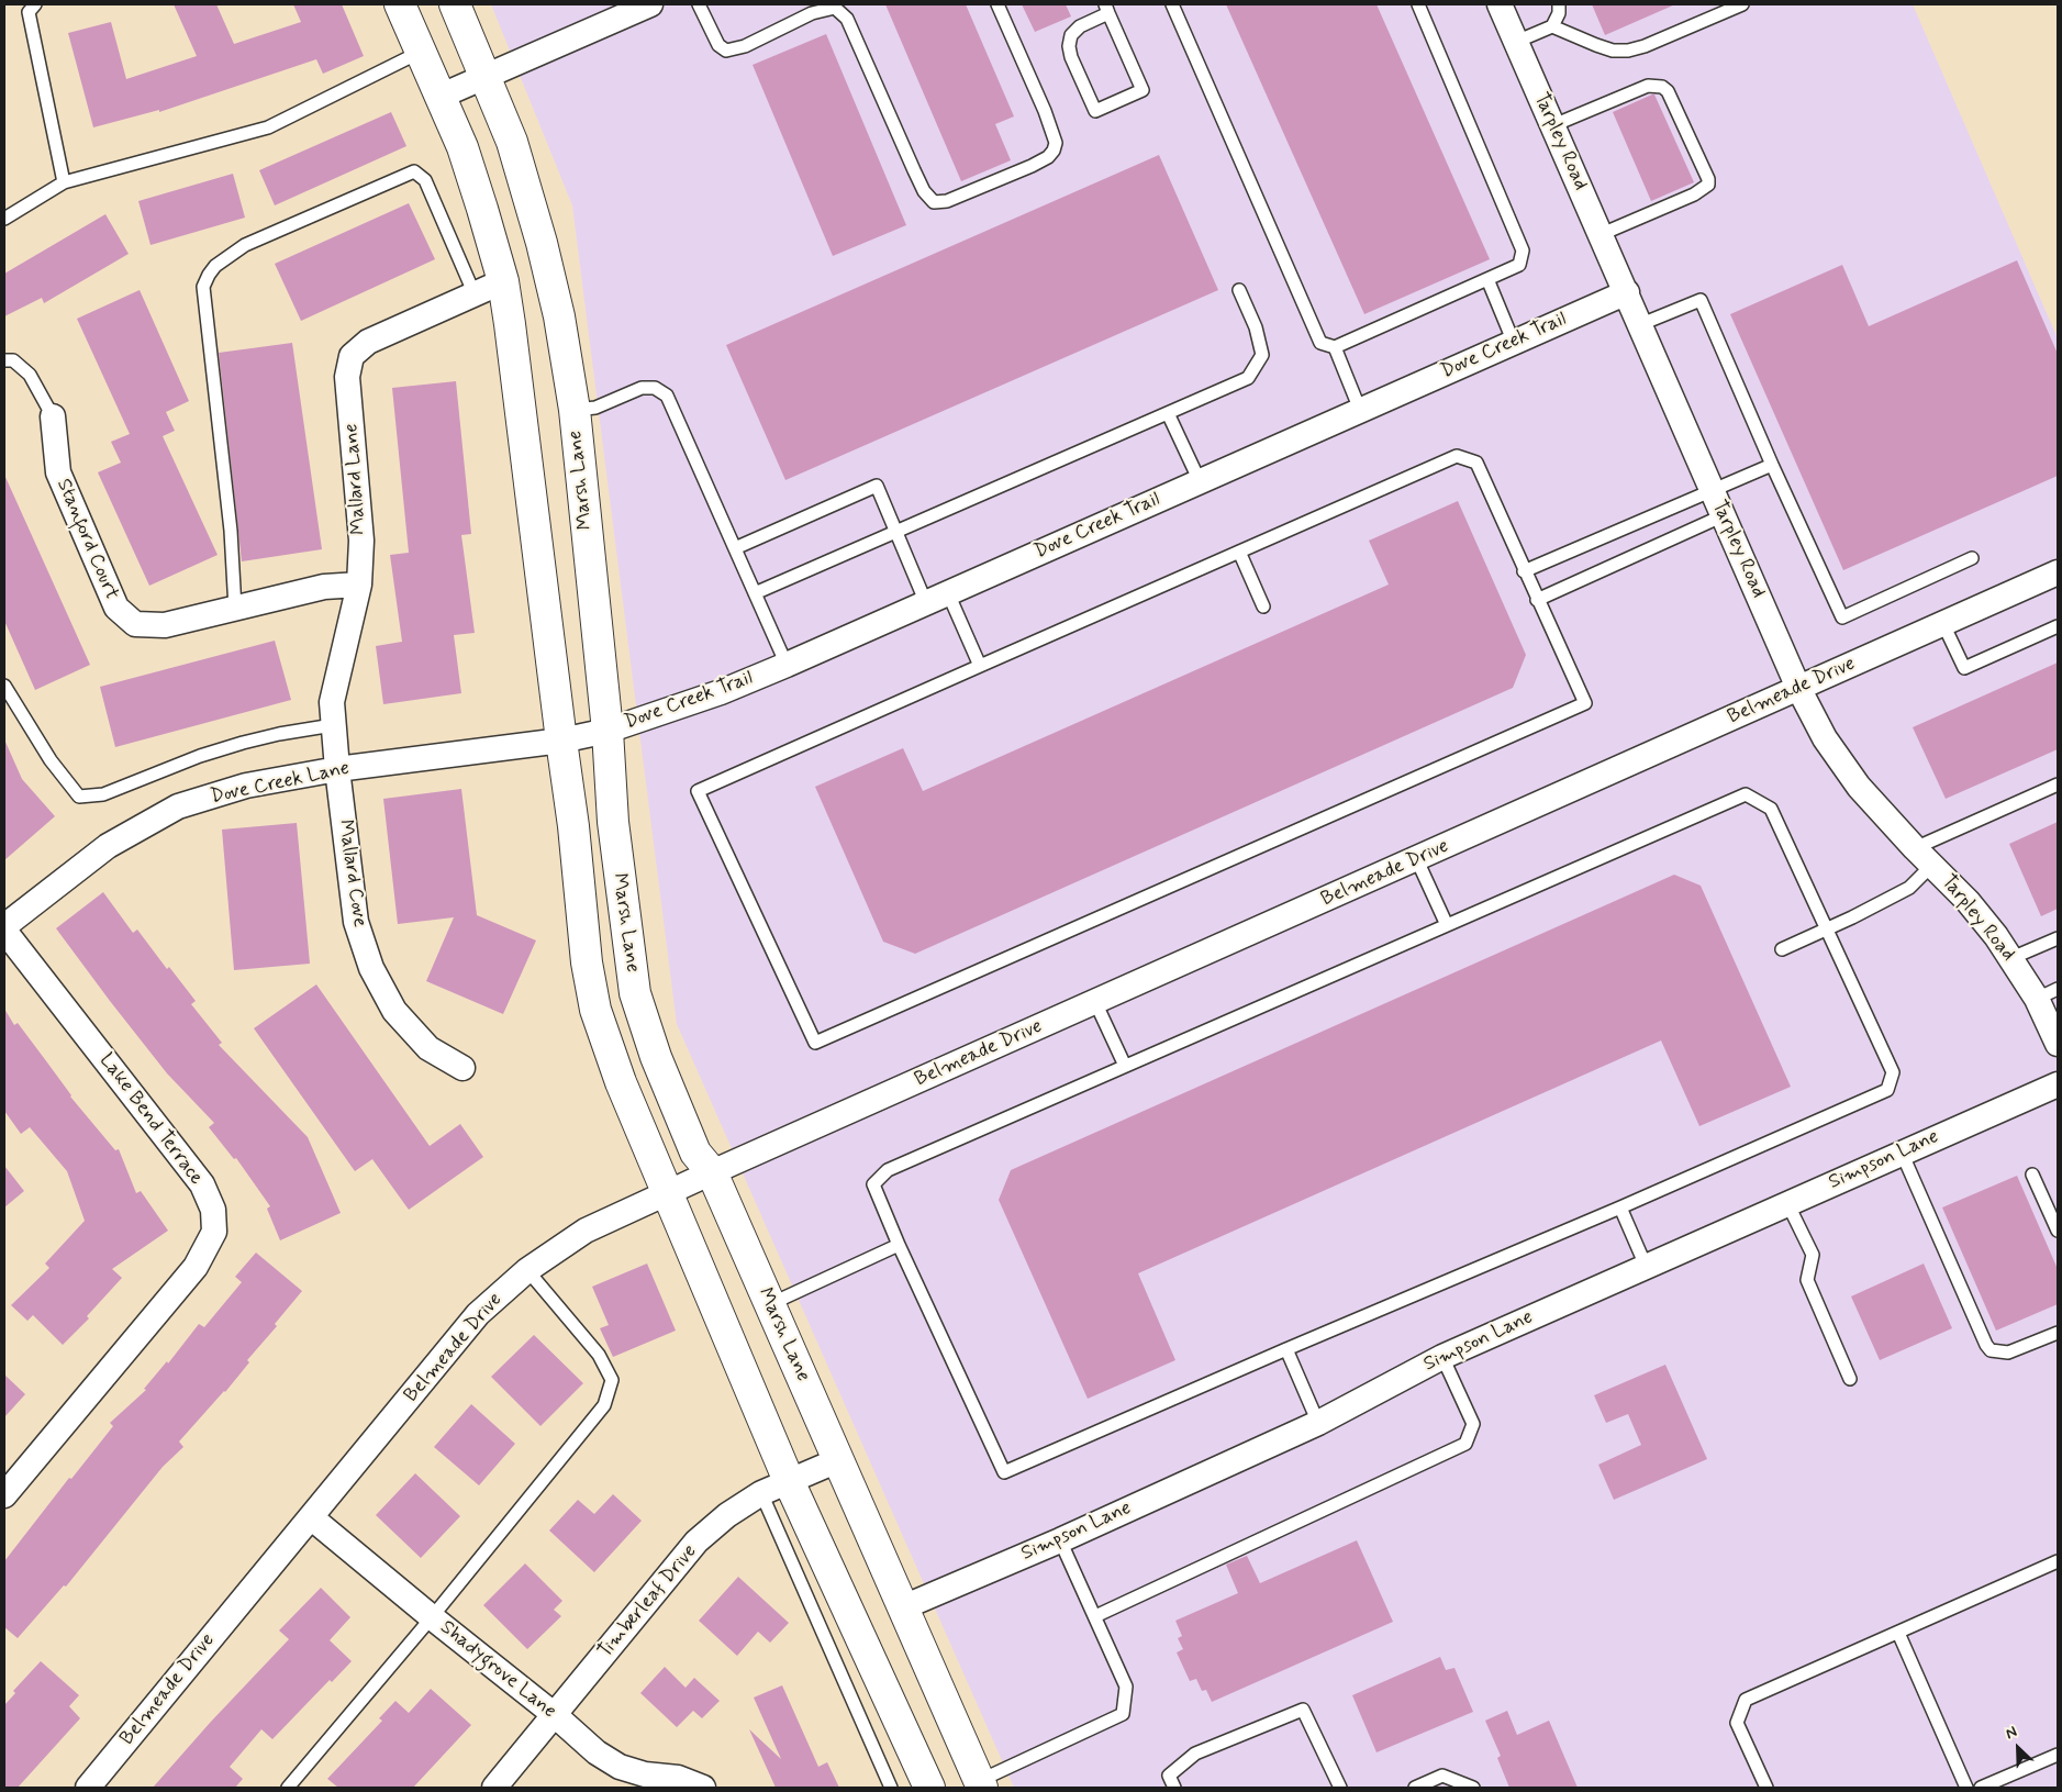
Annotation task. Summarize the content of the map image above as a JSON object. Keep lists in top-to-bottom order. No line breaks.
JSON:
{"streets":{"main road":["Marsh Lane"],"street":["Tarpley Road","Dove Creek Trail","Mallard Lane","Stanford Court","Belmeade Drive","Dove Creek Lane","Mallard Cove","Lake Bend Terrace","Simpson Lane","Timberleaf Drive","Shadygrove Lane"]},"crossings":[["Tarpley Road","Dove Creek Trail"],["Tarpley Road","Belmeade Drive"],["Dove Creek Trail","Marsh Lane"],["Dove Creek Trail","Dove Creek Lane"],["Mallard Lane","Marsh Lane"],["Mallard Lane","Stanford Court"],["Mallard Lane","Dove Creek Lane"],["Mallard Lane","Mallard Cove"],["Marsh Lane","Belmeade Drive"],["Marsh Lane","Dove Creek Lane"],["Marsh Lane","Simpson Lane"],["Marsh Lane","Timberleaf Drive"],["Belmeade Drive","Shadygrove Lane"],["Dove Creek Lane","Mallard Cove"],["Timberleaf Drive","Shadygrove Lane"]],"north":"top left"}
